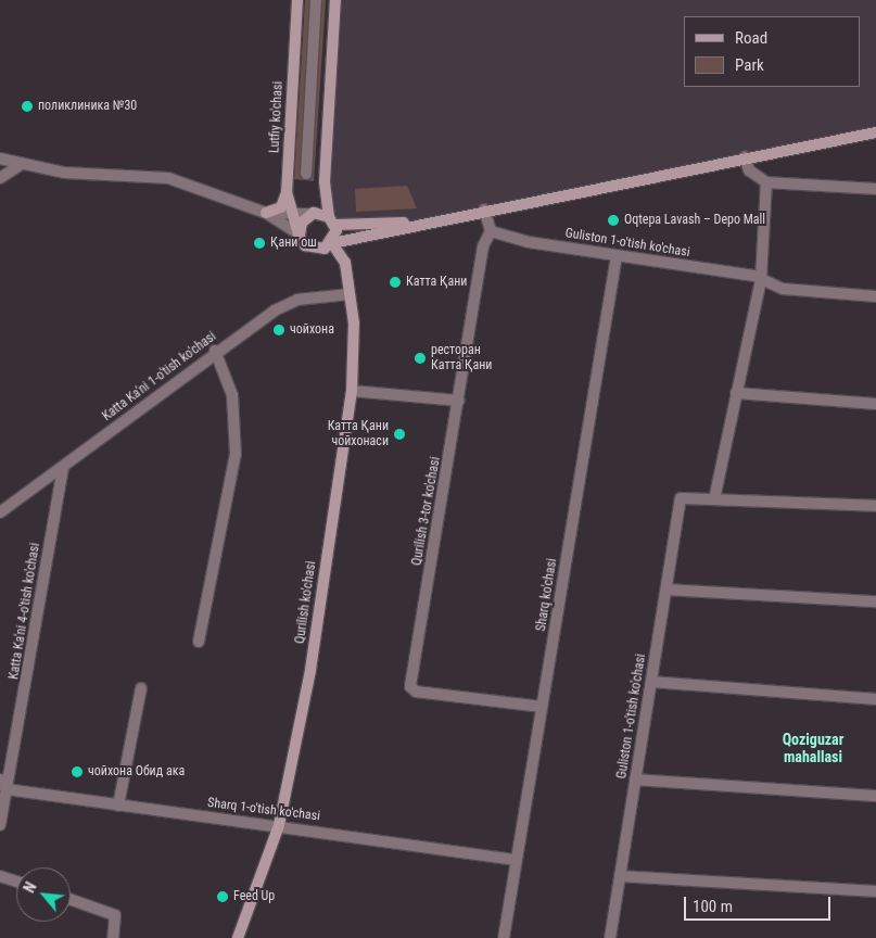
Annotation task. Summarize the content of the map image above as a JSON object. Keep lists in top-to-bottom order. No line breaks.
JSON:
{"streets":{"main road":["Lutfiy ko'chasi","Qurilish ko'chasi"],"street":["Guliston 1-o'tish ko'chasi","Katta Ka'ni 1-o'tish ko'chasi","Qurilish 3-tor ko'chasi","Sharq ko'chasi","Katta Ka'ni 4-o'tish ko'chasi","Sharq 1-o'tish ko'chasi"]},"crossings":[["Lutfiy ko'chasi","Qurilish ko'chasi"],["Guliston 1-o'tish ko'chasi","Qurilish 3-tor ko'chasi"],["Guliston 1-o'tish ko'chasi","Sharq ko'chasi"],["Katta Ka'ni 1-o'tish ko'chasi","Qurilish ko'chasi"],["Katta Ka'ni 1-o'tish ko'chasi","Katta Ka'ni 4-o'tish ko'chasi"],["Qurilish 3-tor ko'chasi","Sharq ko'chasi"],["Sharq ko'chasi","Sharq 1-o'tish ko'chasi"],["Qurilish ko'chasi","Sharq 1-o'tish ko'chasi"],["Katta Ka'ni 4-o'tish ko'chasi","Sharq 1-o'tish ko'chasi"]],"districts":["Qoziguzar mahallasi"],"places":["поликлиника №30","Oqtepa Lavash – Depo Mall","Қани ош","Катта Қани","чойхона","ресторан Катта Қани","Катта Қани чойхонаси","чойхона Обид ака","Feed Up"],"legend":["Road","Park"],"scale_bar":"100 m","north":"top left"}
